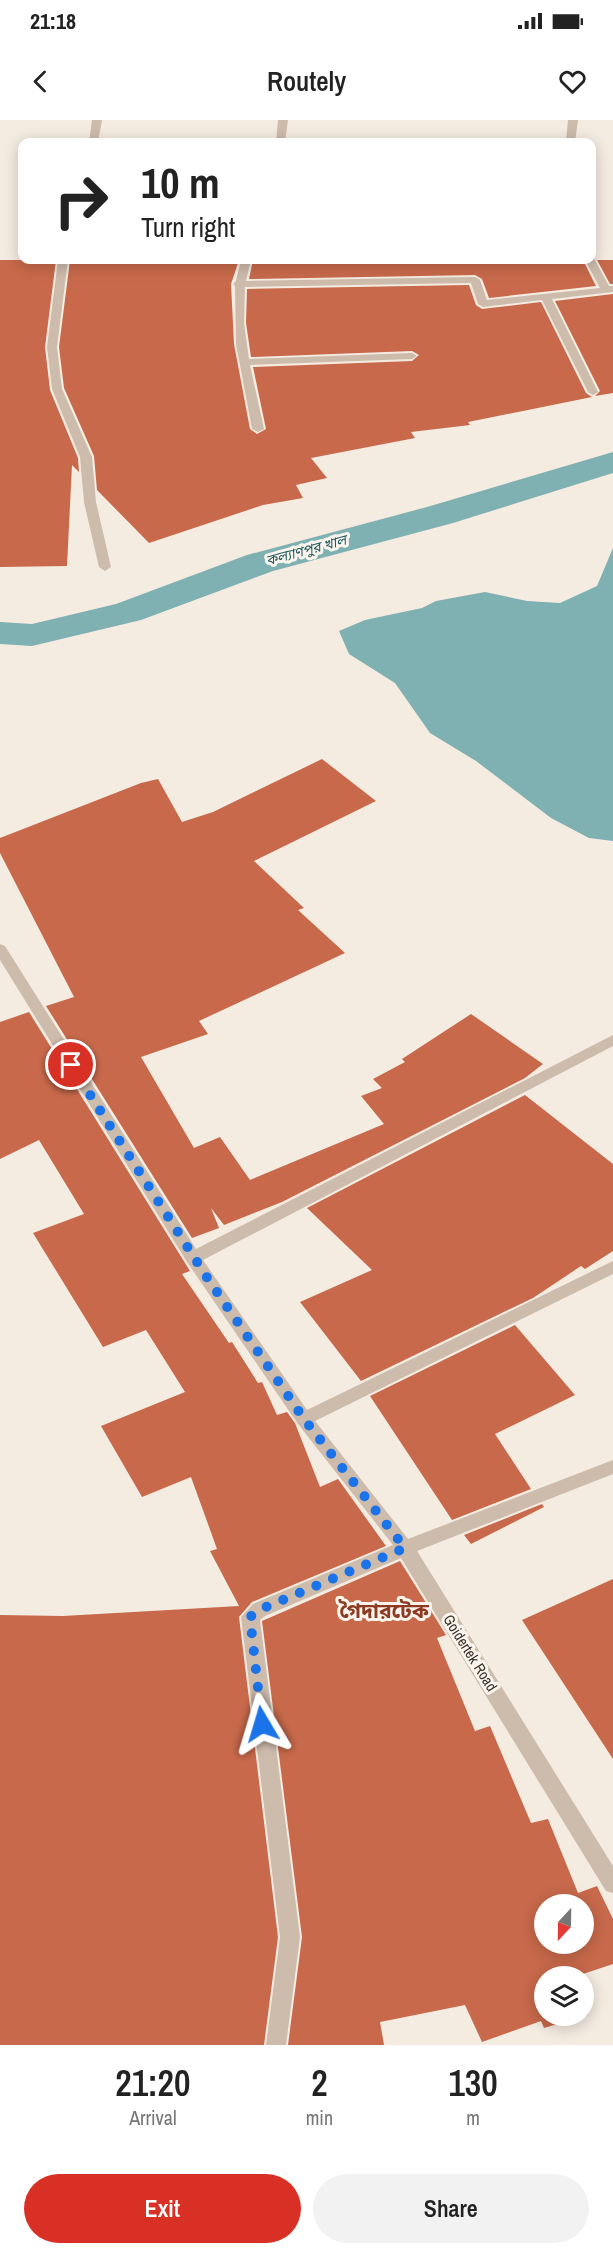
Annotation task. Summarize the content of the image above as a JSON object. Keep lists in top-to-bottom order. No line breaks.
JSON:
{"streets":{"street":["Goidertek Road"]},"districts":["গৈদারটেক"],"water":["কল্যাণপুর খাল"],"north":"bottom","page":{"status":"21:18","header":"Routely","turn":["10 m","Turn right"],"eta":["21:20","Arrival","2","min","130","m"],"buttons":["Exit","Share"]}}
